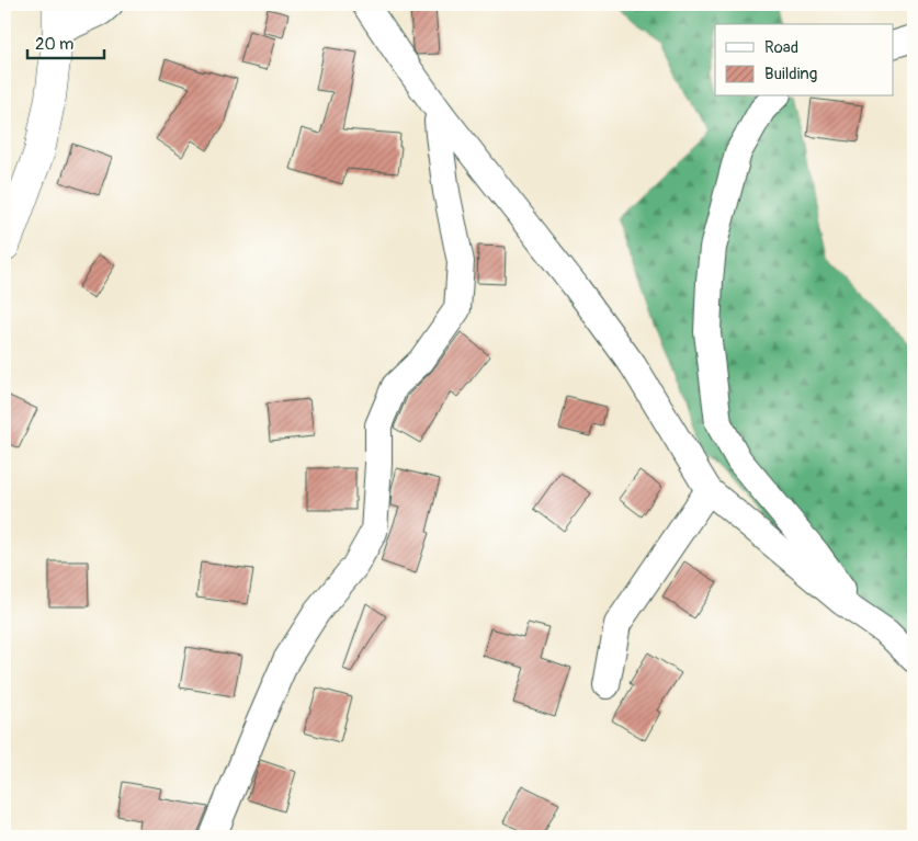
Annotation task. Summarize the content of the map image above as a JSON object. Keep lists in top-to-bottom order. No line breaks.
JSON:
{"legend":["Road","Building"],"scale_bar":"20 m"}
